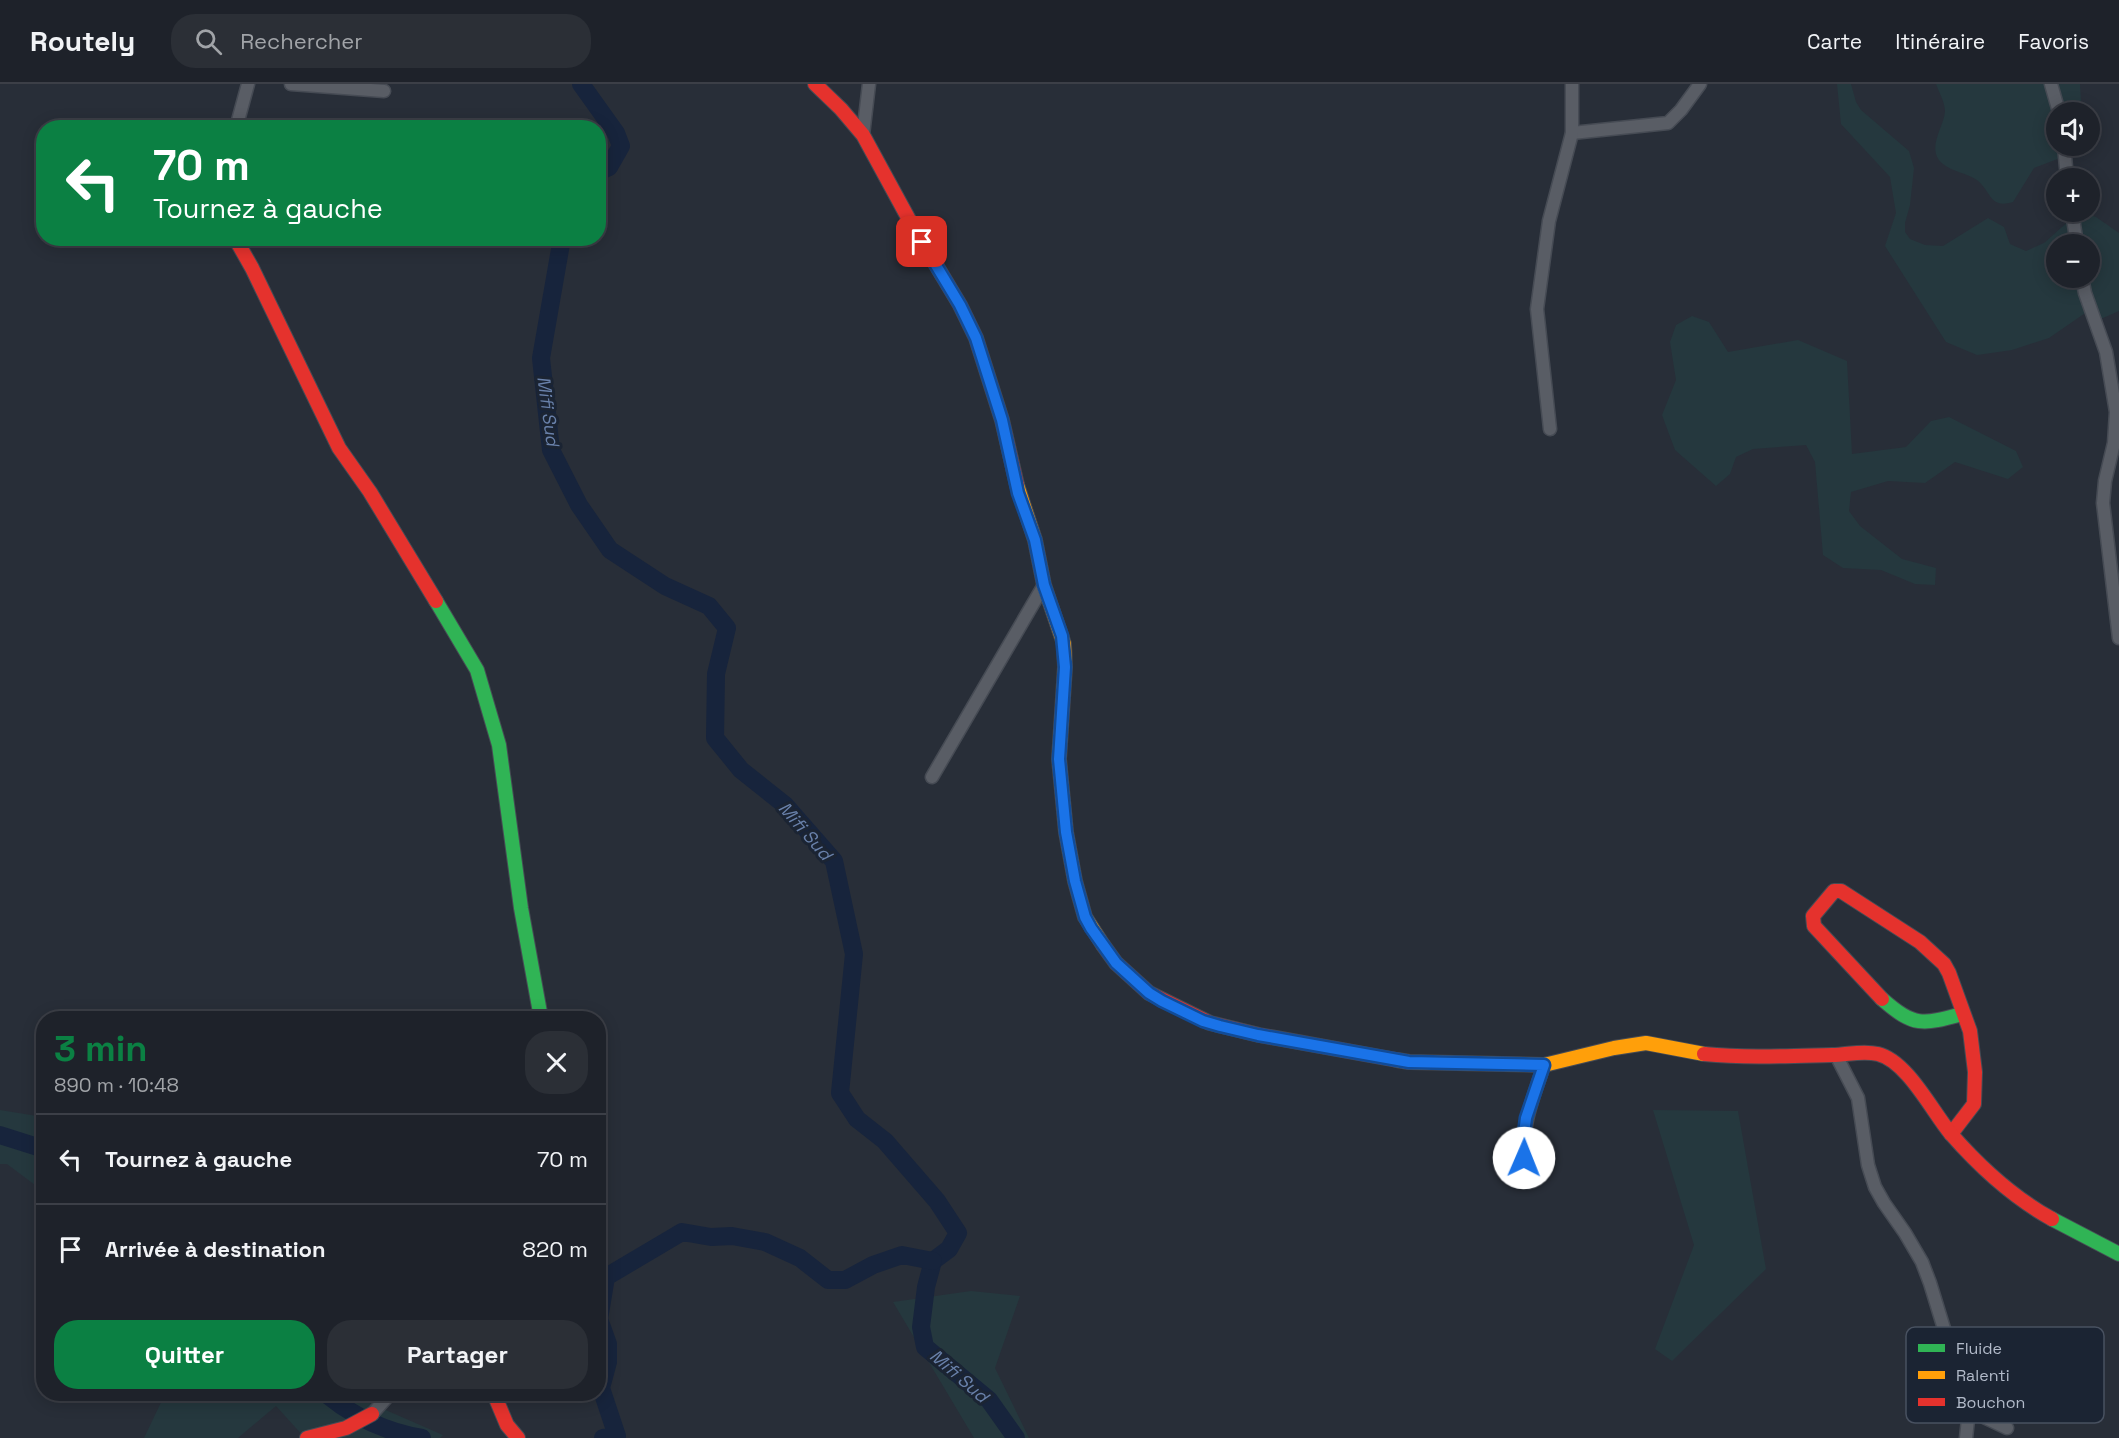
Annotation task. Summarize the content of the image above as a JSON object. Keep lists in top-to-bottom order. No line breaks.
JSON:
{"water":["Mifi Sud"],"legend":["Fluide","Ralenti","Bouchon"],"page":{"header":"Routely","search":"Rechercher","nav":["Carte","Itinéraire","Favoris"],"map_buttons":["+","−"],"turn":["70 m","Tournez à gauche"],"heading":["3 min","890 m · 10:48"],"list":[{"name":"Tournez à gauche","value":"70 m"},{"name":"Arrivée à destination","value":"820 m"}],"buttons":["Quitter","Partager"]}}
